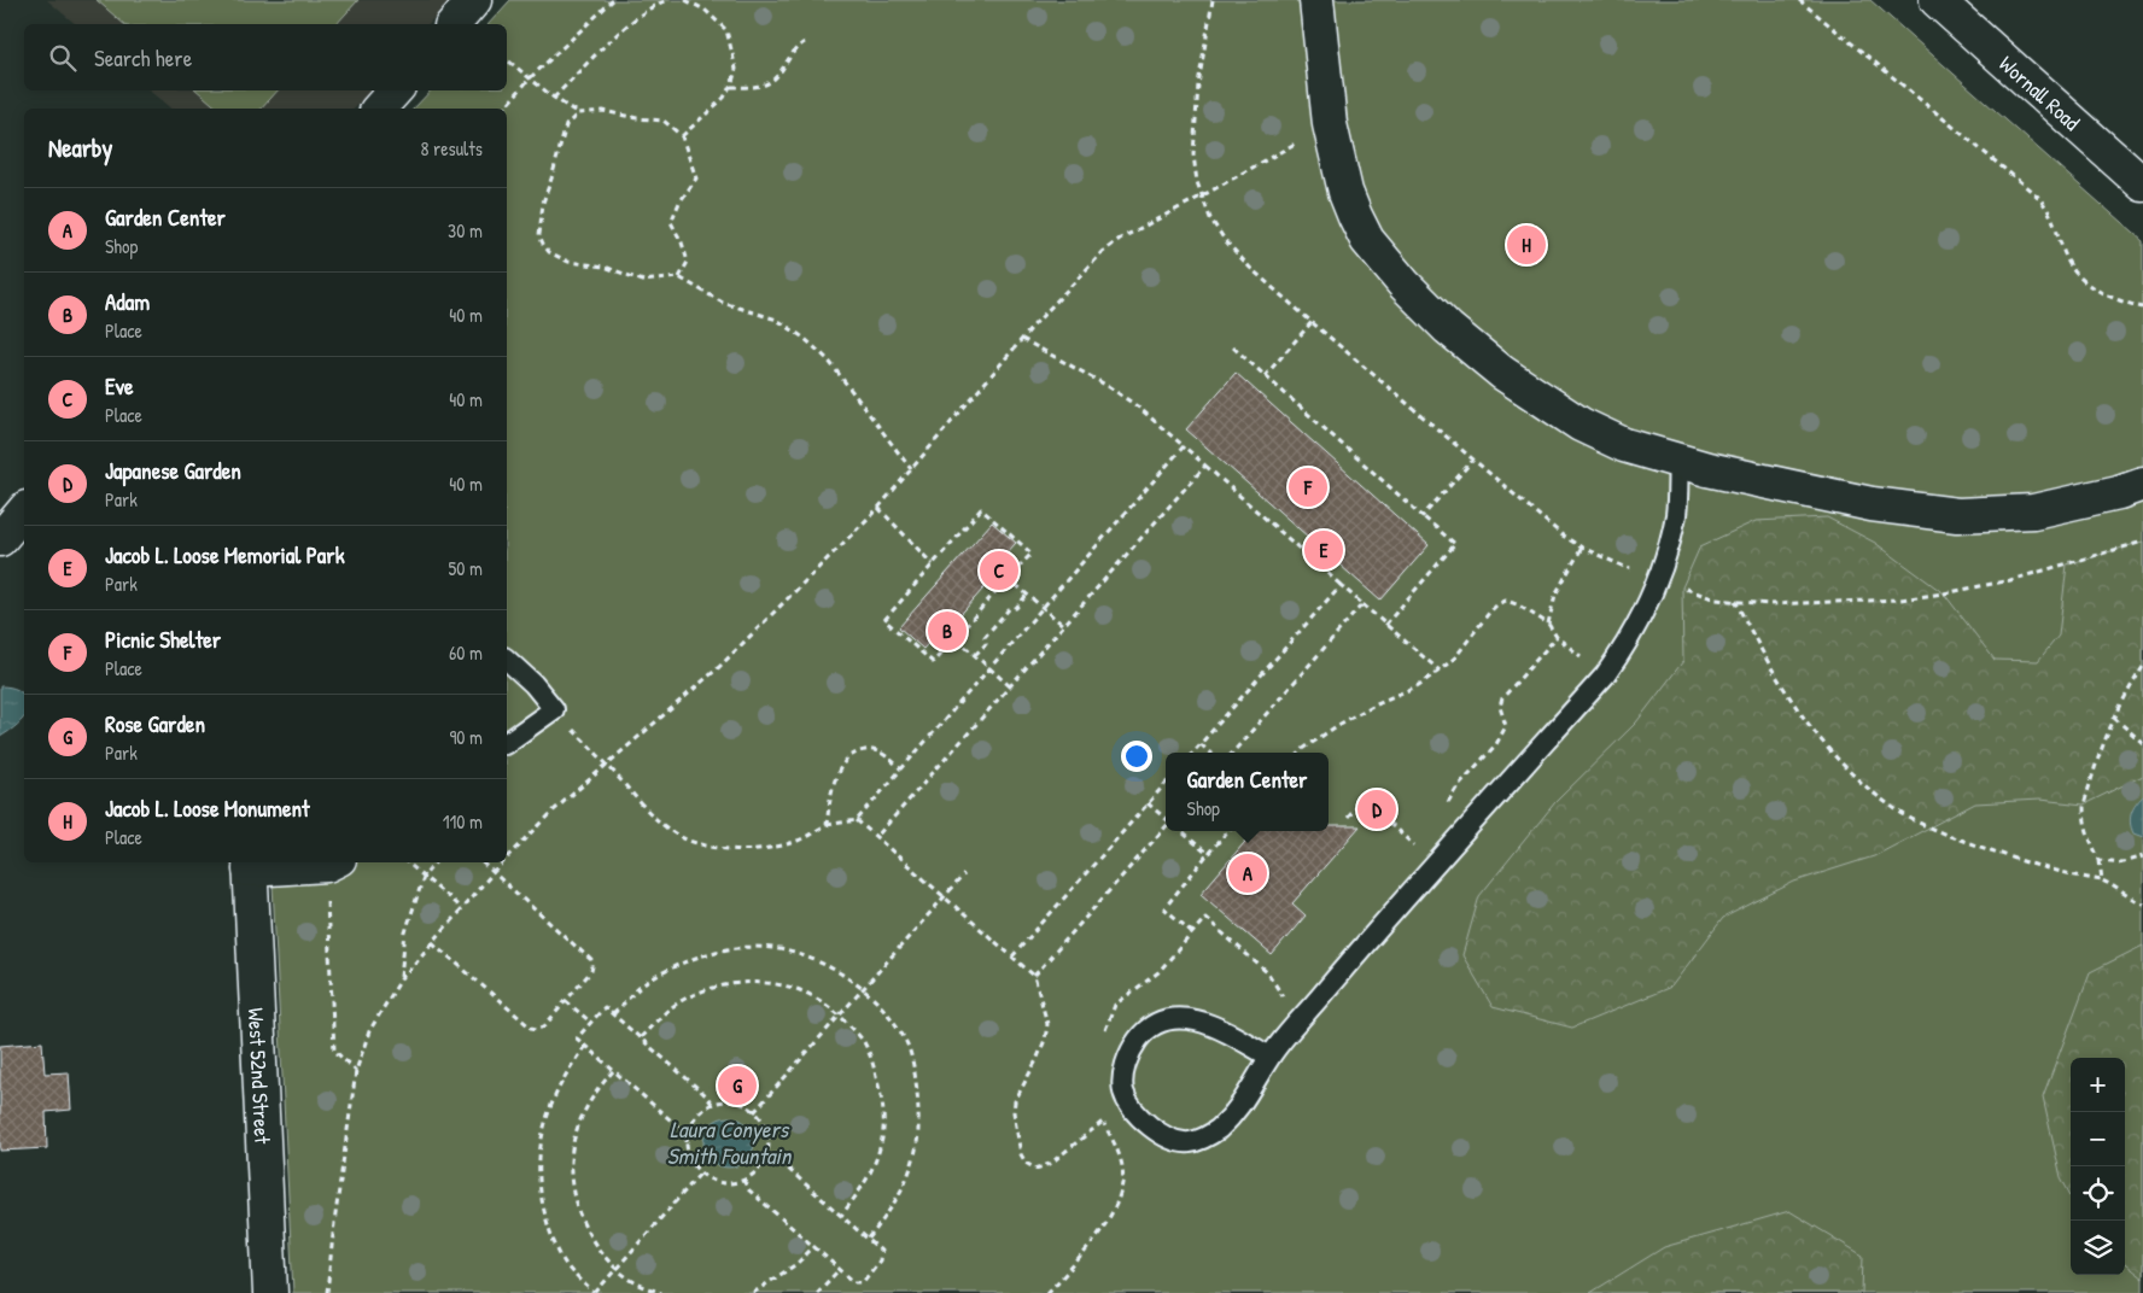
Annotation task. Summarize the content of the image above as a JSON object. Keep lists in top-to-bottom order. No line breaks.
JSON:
{"streets":{"street":["Wornall Road","West 52nd Street"]},"water":["Laura Conyers Smith Fountain"],"page":{"search":"Search here","heading":["Nearby","8 results"],"list":[{"mark":"A","name":"Garden Center","note":"Shop","value":"30 m"},{"mark":"B","name":"Adam","note":"Place","value":"40 m"},{"mark":"C","name":"Eve","note":"Place","value":"40 m"},{"mark":"D","name":"Japanese Garden","note":"Park","value":"40 m"},{"mark":"E","name":"Jacob L. Loose Memorial Park","note":"Park","value":"50 m"},{"mark":"F","name":"Picnic Shelter","note":"Place","value":"60 m"},{"mark":"G","name":"Rose Garden","note":"Park","value":"90 m"},{"mark":"H","name":"Jacob L. Loose Monument","note":"Place","value":"110 m"}],"pins":["H","F","E","C","B","D","A","G"],"popup":["Garden Center","Shop"],"map_buttons":["+","−"]}}
